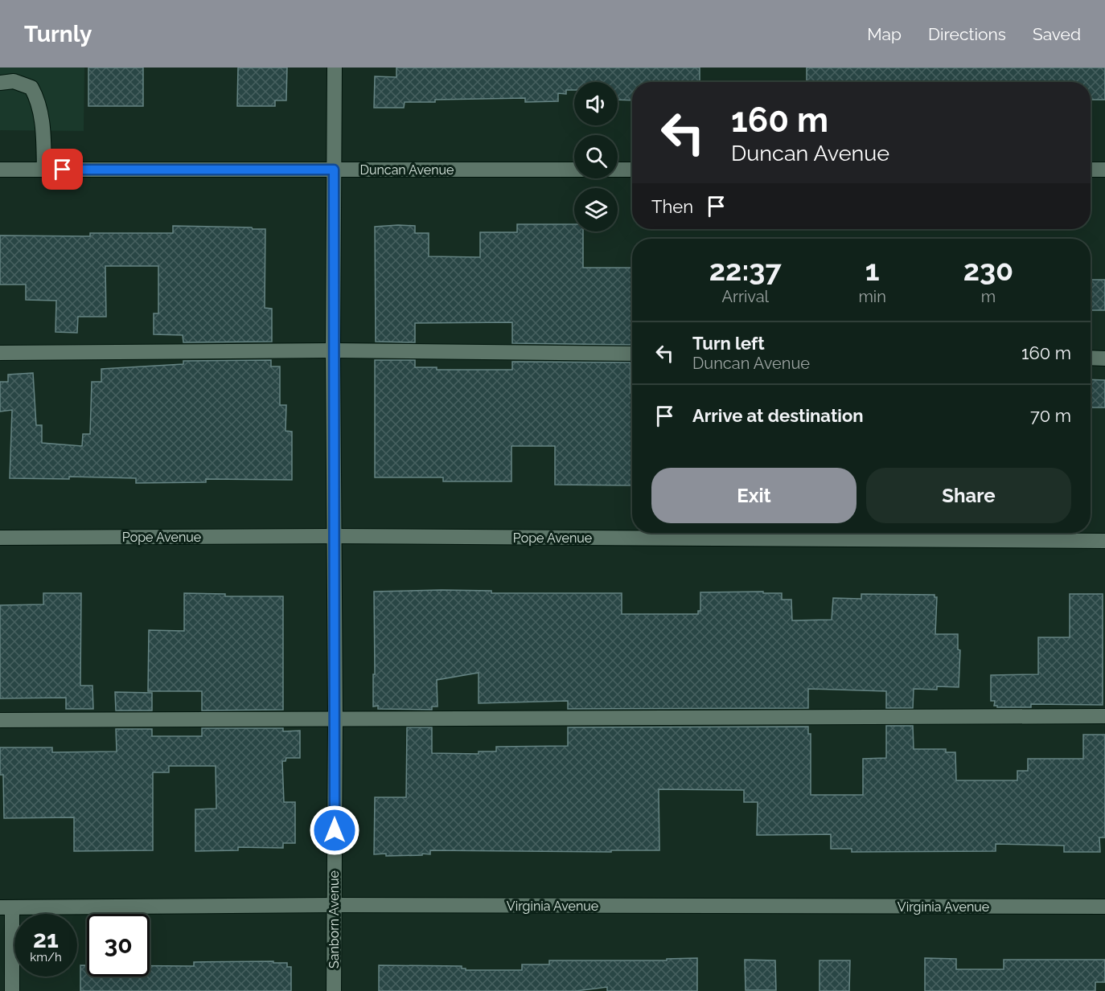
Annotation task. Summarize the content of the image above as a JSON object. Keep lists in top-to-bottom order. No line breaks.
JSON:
{"streets":{"street":["Duncan Avenue","Pope Avenue","Virginia Avenue","Sanborn Avenue"]},"crossings":[["Duncan Avenue","Sanborn Avenue"],["Pope Avenue","Sanborn Avenue"],["Virginia Avenue","Sanborn Avenue"]],"page":{"header":"Turnly","nav":["Map","Directions","Saved"],"turn":["160 m","Duncan Avenue"],"then":"Then","eta":["22:37","Arrival","1","min","230","m"],"list":[{"name":"Turn left","note":"Duncan Avenue","value":"160 m"},{"name":"Arrive at destination","value":"70 m"}],"buttons":["Exit","Share"],"speed":"21 km/h","limit":"30"}}
